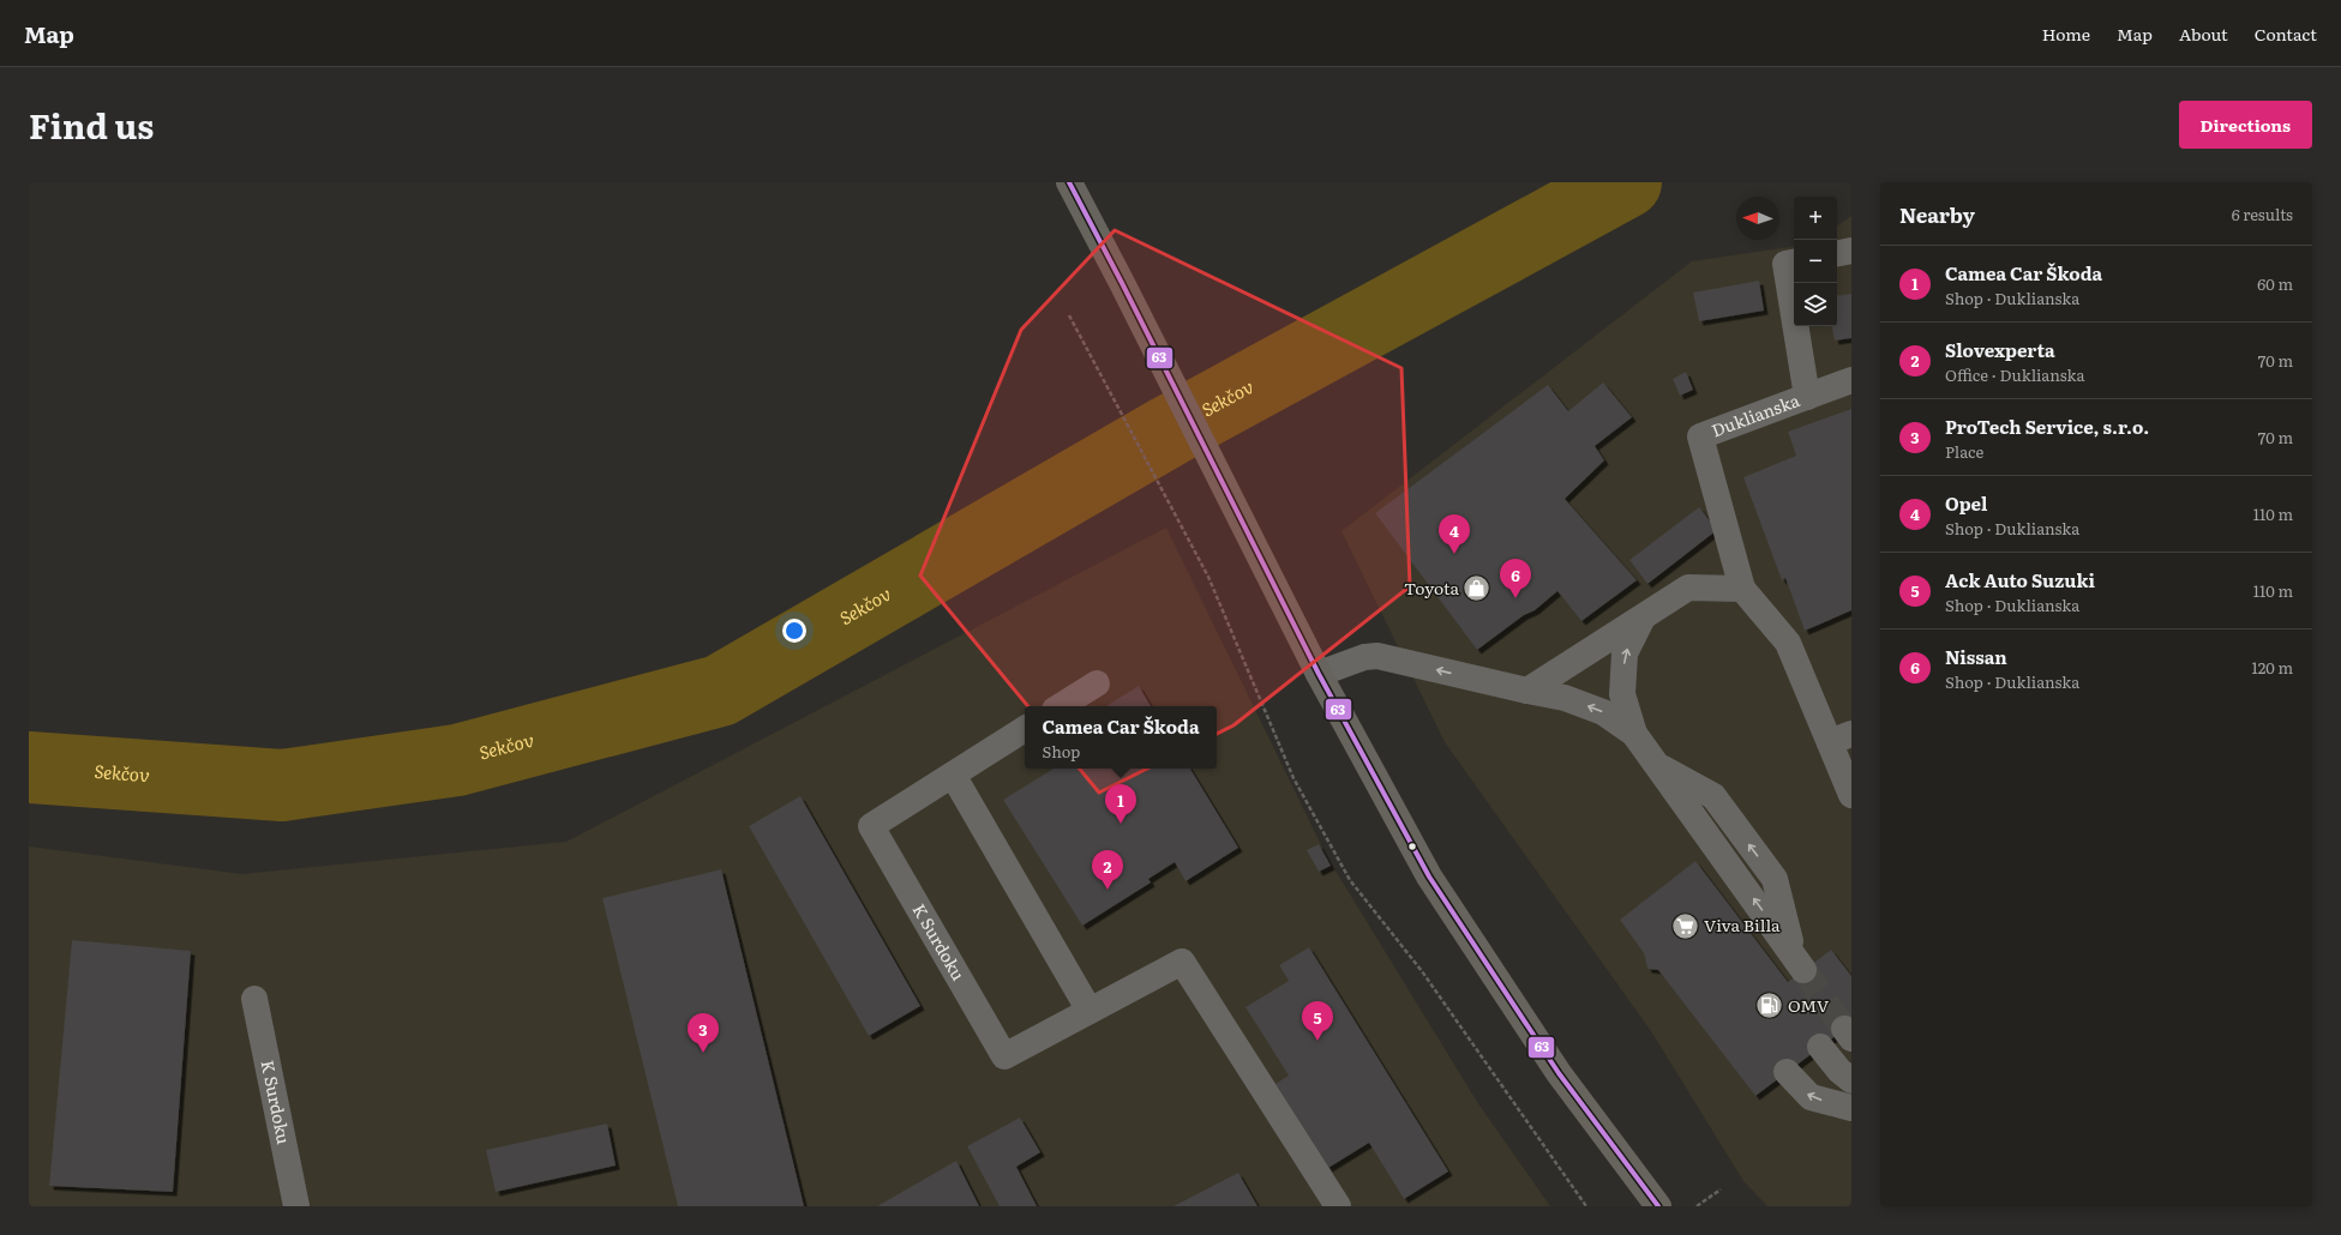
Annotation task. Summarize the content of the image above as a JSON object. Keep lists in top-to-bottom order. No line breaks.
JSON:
{"streets":{"lane":["Duklianska","K Surdoku"]},"water":["Sekčov"],"places":{"shop":["Toyota"],"supermarket":["Viva Billa"],"fuel station":["OMV"]},"lines":["transit line 63"],"north":"left","page":{"header":"Map","nav":["Home","Map","About","Contact"],"title":"Find us","buttons":"Directions","heading":["Nearby","6 results"],"map_buttons":["+","−"],"list":[{"mark":"1","name":"Camea Car Škoda","note":"Shop · Duklianska","value":"60 m"},{"mark":"2","name":"Slovexperta","note":"Office · Duklianska","value":"70 m"},{"mark":"3","name":"ProTech Service, s.r.o.","note":"Place","value":"70 m"},{"mark":"4","name":"Opel","note":"Shop · Duklianska","value":"110 m"},{"mark":"5","name":"Ack Auto Suzuki","note":"Shop · Duklianska","value":"110 m"},{"mark":"6","name":"Nissan","note":"Shop · Duklianska","value":"120 m"}],"pins":["4","6","1","2","5","3"],"popup":["Camea Car Škoda","Shop"]}}
